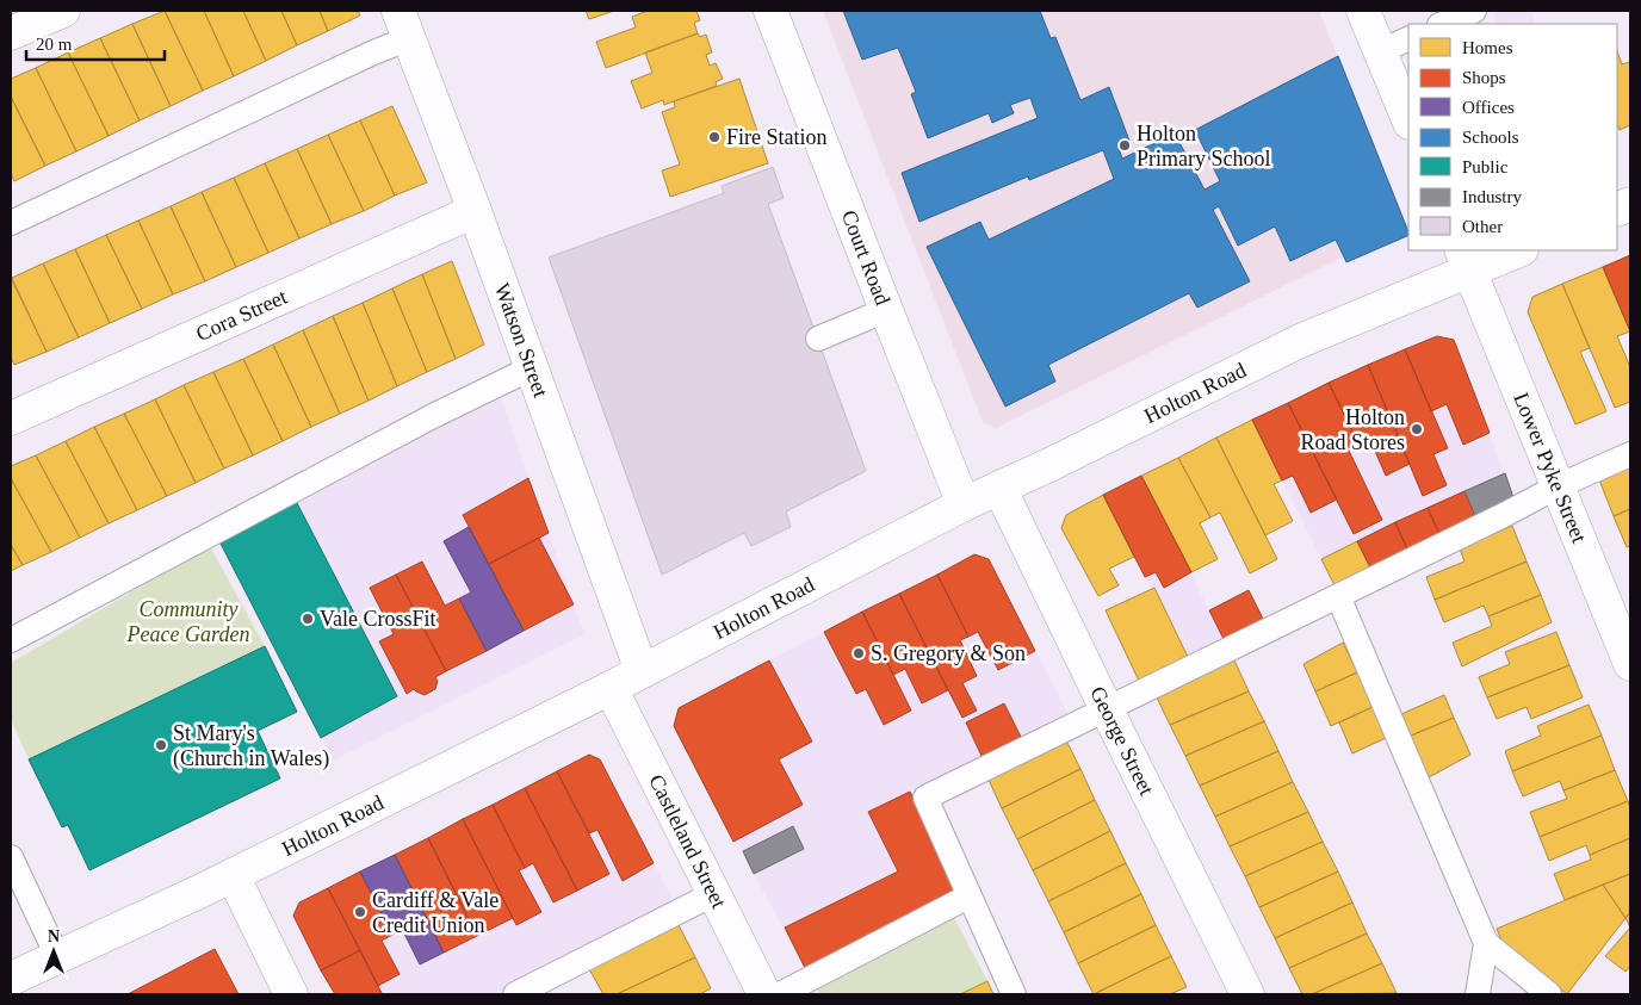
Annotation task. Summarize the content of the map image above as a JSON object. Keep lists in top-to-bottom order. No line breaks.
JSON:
{"streets":{"street":["Court Road","Cora Street","Watson Street","Holton Road","Lower Pyke Street","George Street","Castleland Street"]},"crossings":[["Court Road","Holton Road"],["Cora Street","Watson Street"],["Watson Street","Holton Road"],["Holton Road","Lower Pyke Street"],["Holton Road","George Street"],["Holton Road","Castleland Street"]],"parks":["Community Peace Garden"],"places":["Fire Station","Holton Primary School","Holton Road Stores","Vale CrossFit","S. Gregory & Son","St Mary's (Church in Wales)","Cardiff & Vale Credit Union"],"legend":["Homes","Shops","Offices","Schools","Public","Industry","Other"],"scale_bar":"20 m","north":"top"}
